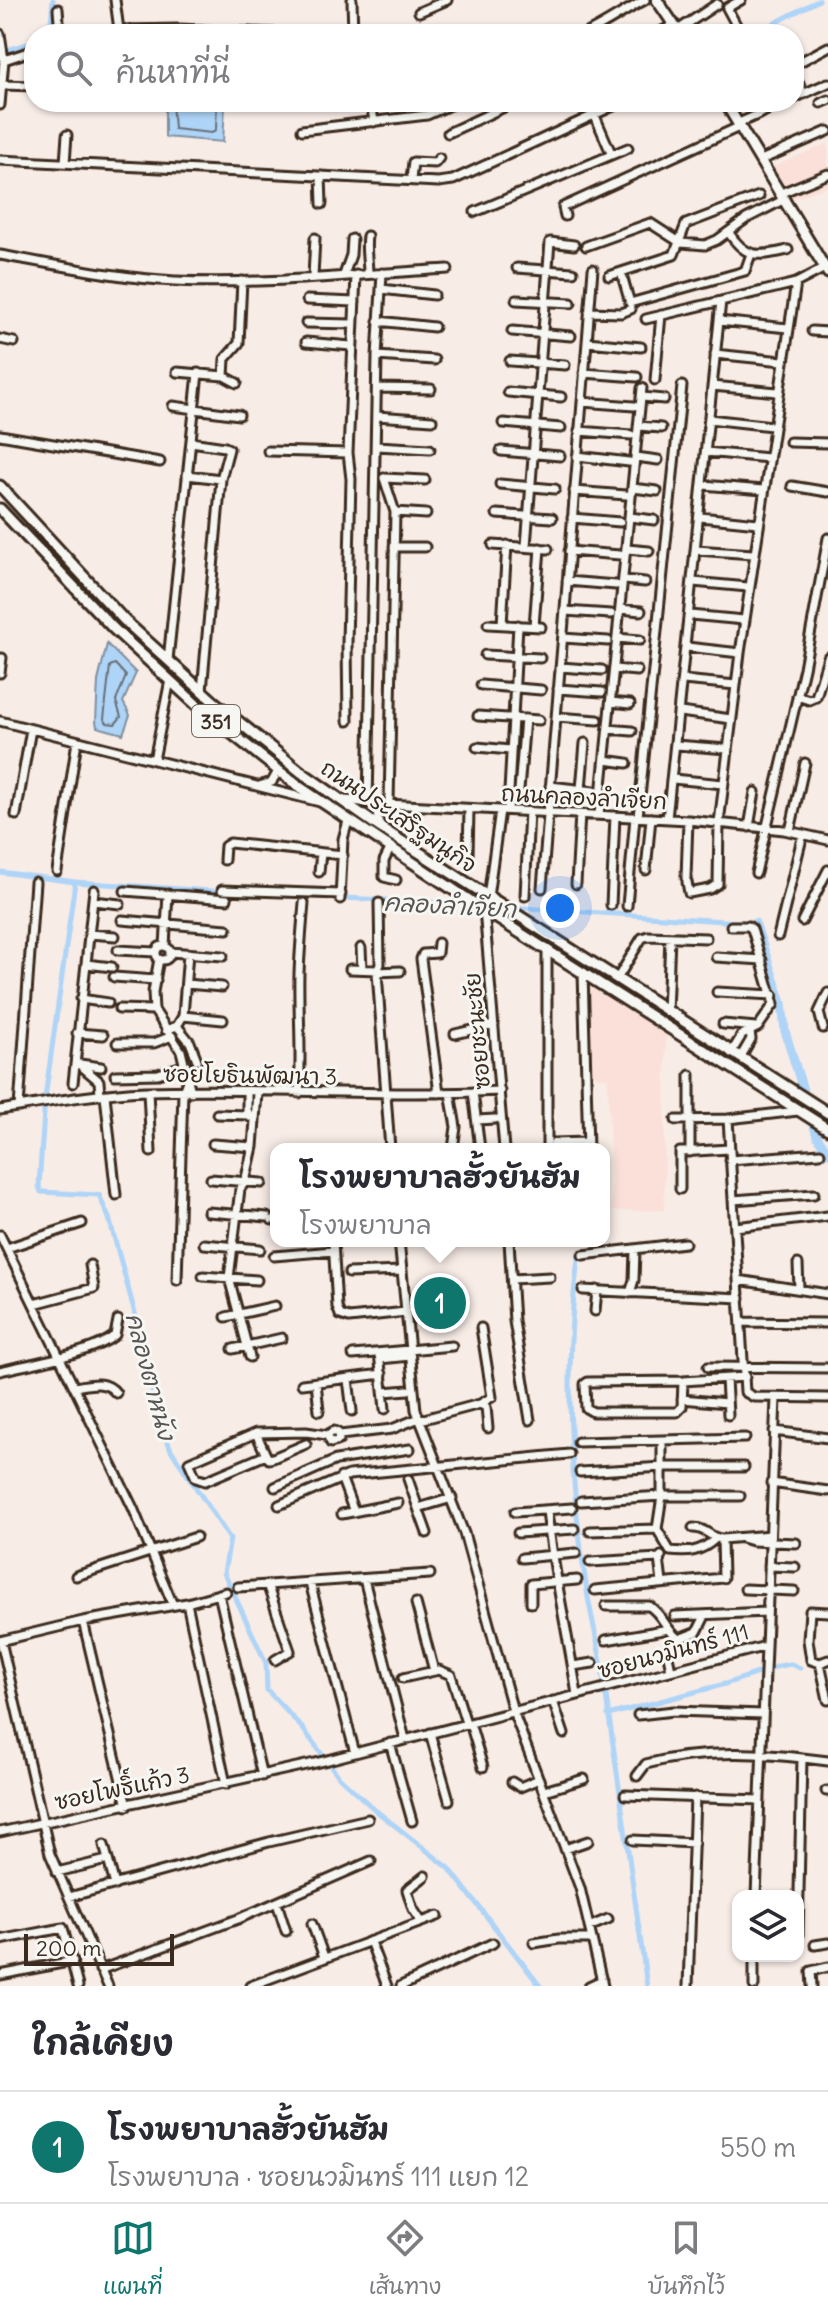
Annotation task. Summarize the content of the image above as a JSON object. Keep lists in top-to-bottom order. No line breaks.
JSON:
{"streets":{"main road":["351","ถนนประเสริฐมนูกิจ"],"street":["ถนนคลองลำเจียก","ซอยชะนะชัย","ซอยโยธินพัฒนา 3","ซอยนวมินทร์ 111","ซอยโพธิ์แก้ว 3"]},"crossings":[["ถนนคลองลำเจียก","ถนนประเสริฐมนูกิจ"],["ถนนประเสริฐมนูกิจ","ซอยชะนะชัย"],["ซอยชะนะชัย","ซอยโยธินพัฒนา 3"],["ซอยนวมินทร์ 111","ซอยโพธิ์แก้ว 3"]],"water":["คลองลำเจียก","คลองตาหนัง"],"scale_bar":"200 m","page":{"search":"ค้นหาที่นี่","popup":["โรงพยาบาลฮั้วยันฮัม","โรงพยาบาล"],"pins":"1","scale":"200 m","heading":"ใกล้เคียง","list":[{"mark":"1","name":"โรงพยาบาลฮั้วยันฮัม","note":"โรงพยาบาล · ซอยนวมินทร์ 111 แยก 12","value":"550 m"}],"nav":["แผนที่","เส้นทาง","บันทึกไว้"]}}
